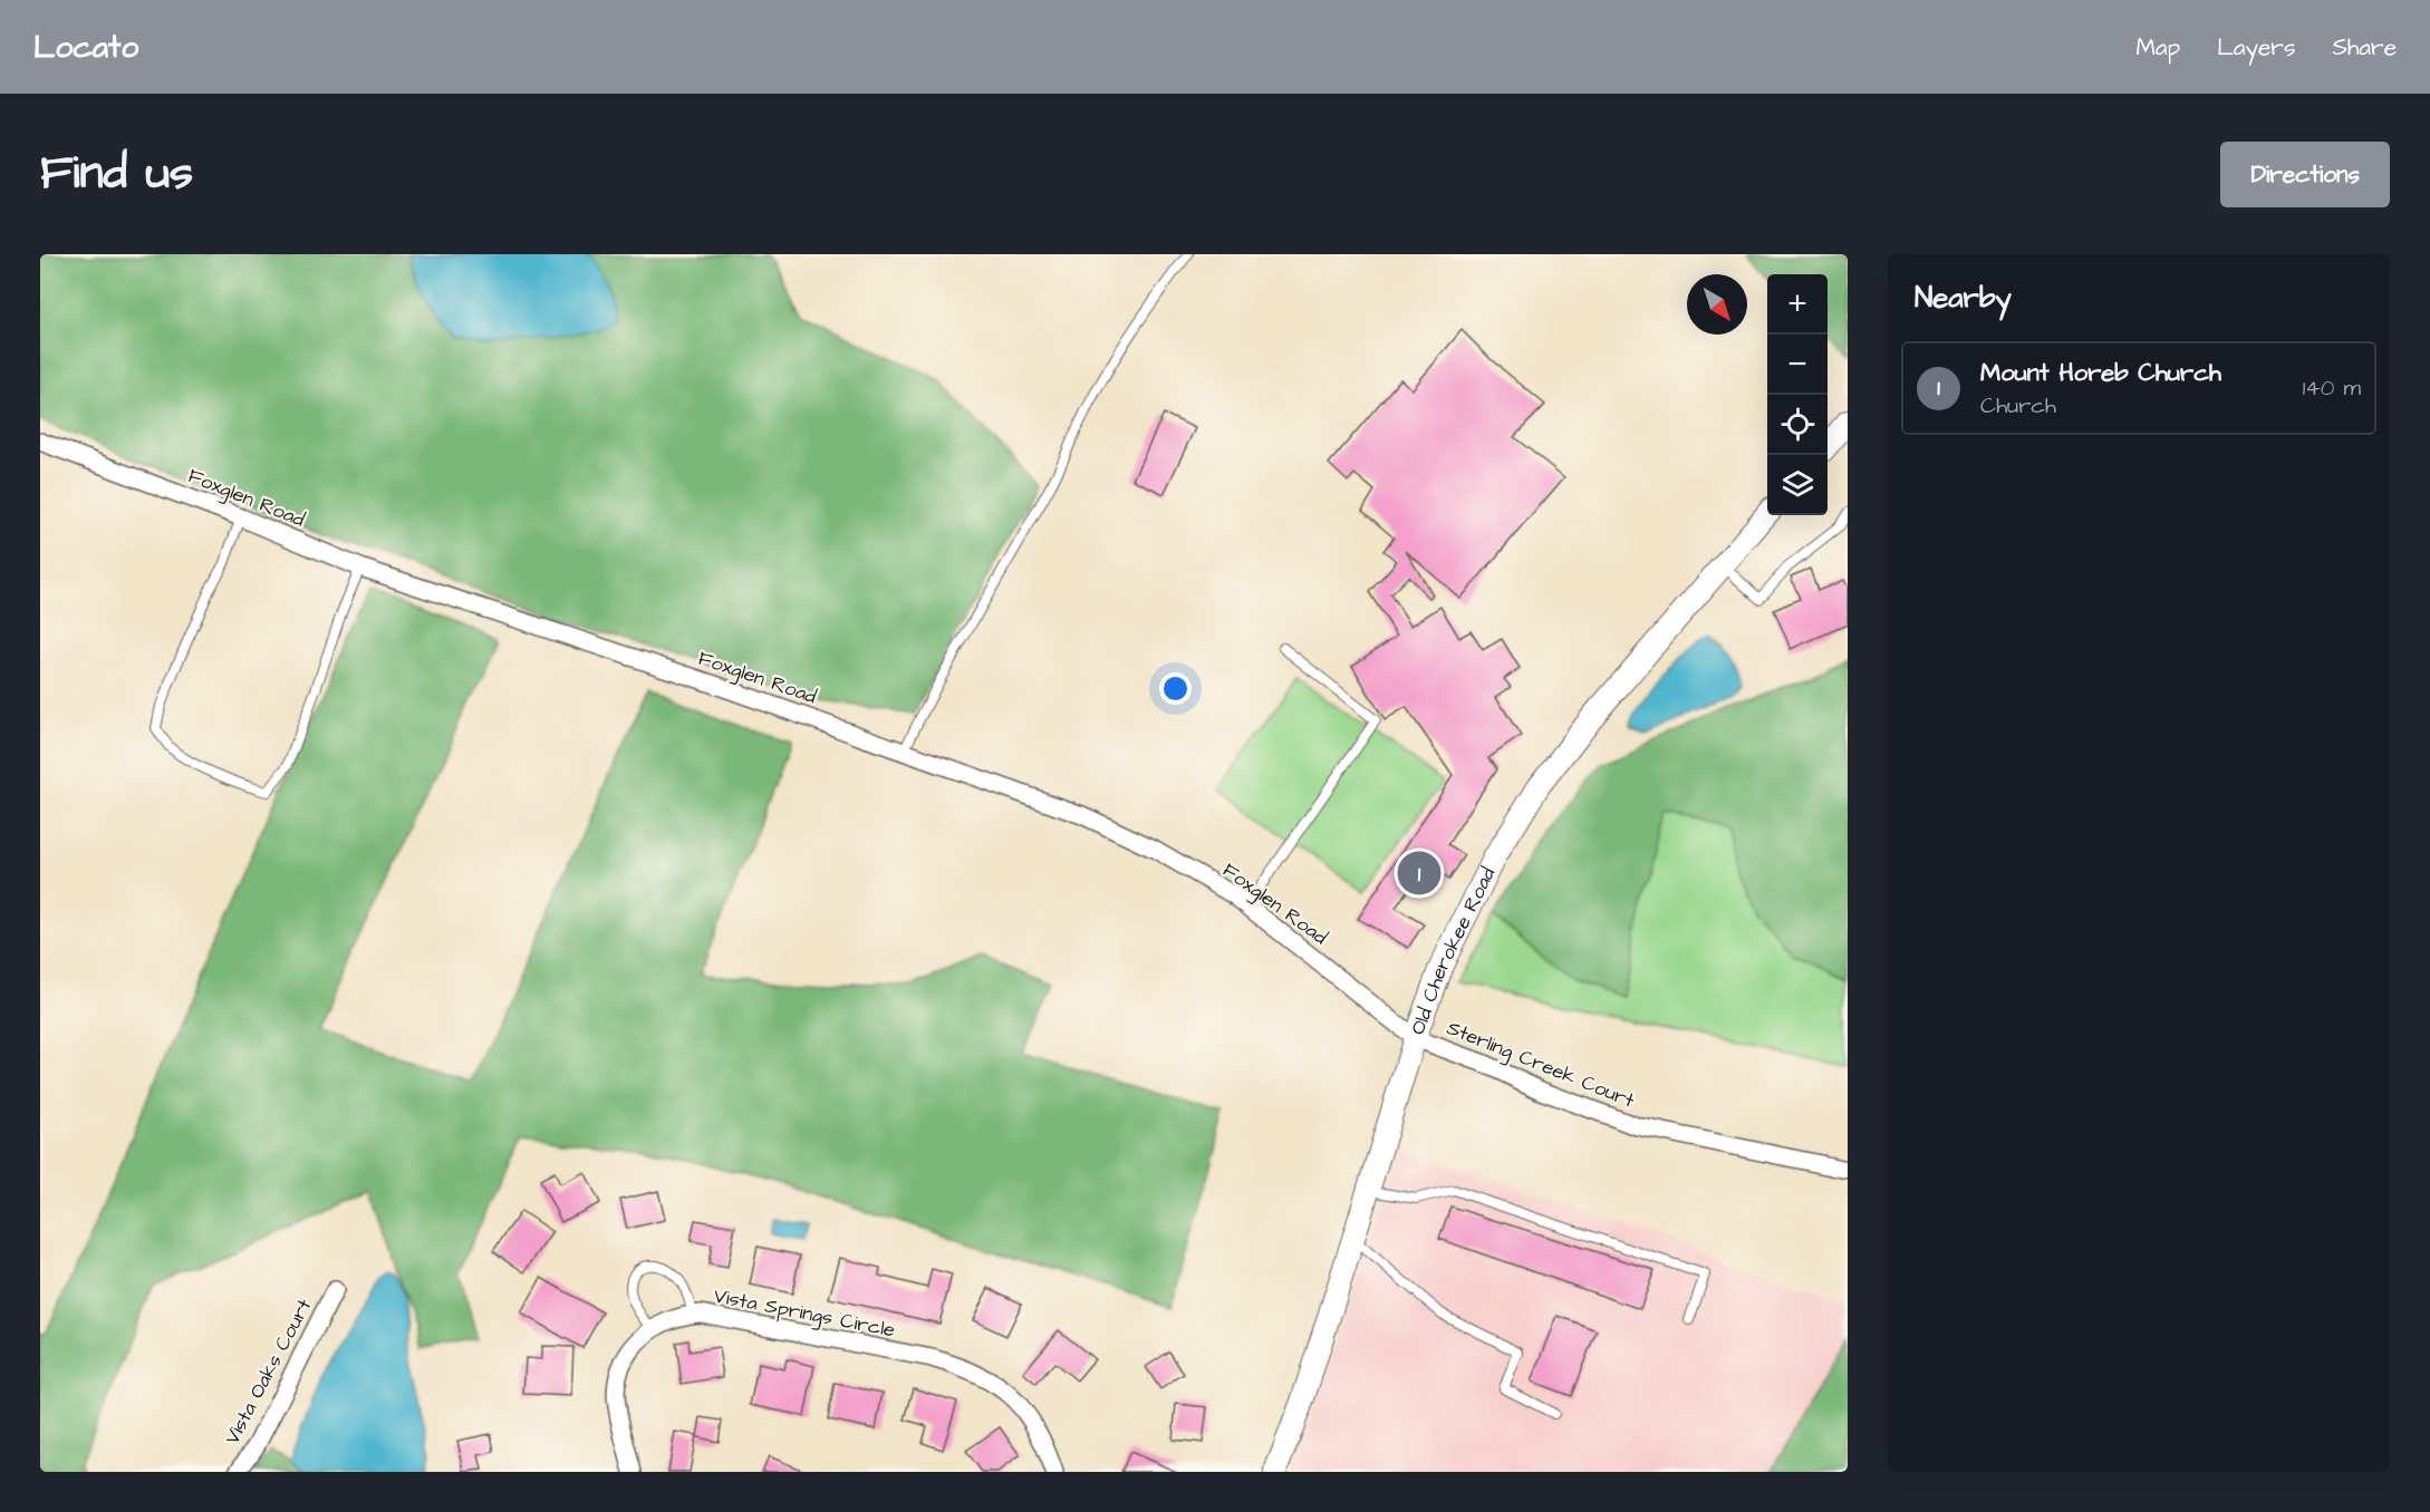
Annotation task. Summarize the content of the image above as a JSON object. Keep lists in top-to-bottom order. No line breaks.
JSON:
{"streets":{"street":["Foxglen Road","Old Cherokee Road","Sterling Creek Court","Vista Springs Circle","Vista Oaks Court"]},"crossings":[["Foxglen Road","Old Cherokee Road"],["Foxglen Road","Sterling Creek Court"],["Old Cherokee Road","Sterling Creek Court"]],"north":"bottom right","page":{"header":"Locato","nav":["Map","Layers","Share"],"title":"Find us","buttons":"Directions","heading":"Nearby","map_buttons":["+","−"],"list":[{"mark":"1","name":"Mount Horeb Church","note":"Church","value":"140 m"}],"pins":"1"}}
